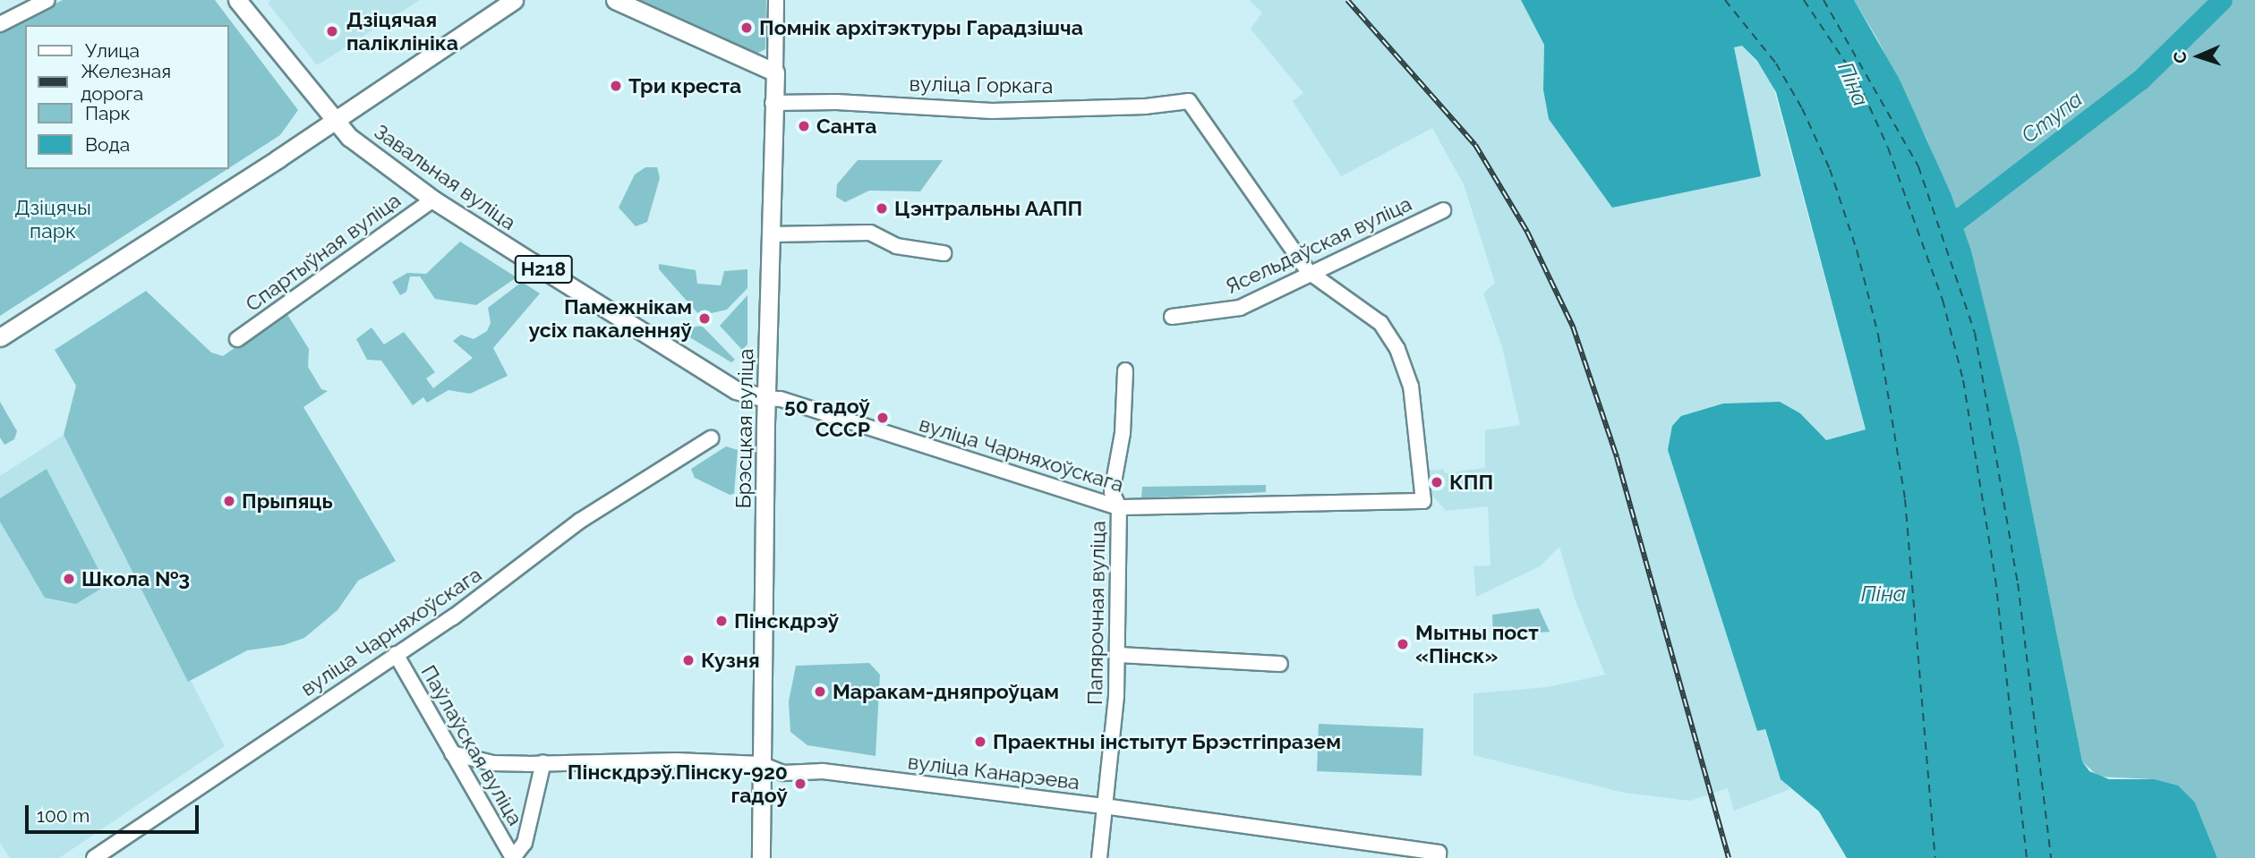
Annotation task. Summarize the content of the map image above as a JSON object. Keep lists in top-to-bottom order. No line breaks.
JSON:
{"streets":{"main road":["Завальная вуліца","Н218","Брэсцкая вуліца"],"street":["вуліца Горкага","Ясельдаўская вуліца","Спартыўная вуліца","вуліца Чарняхоўскага","Папярочная вуліца","Паўлаўская вуліца","вуліца Канарэева"]},"crossings":[["вуліца Горкага","Ясельдаўская вуліца"],["вуліца Горкага","Брэсцкая вуліца"],["вуліца Горкага","вуліца Чарняхоўскага"],["Завальная вуліца","Спартыўная вуліца"],["Завальная вуліца","Брэсцкая вуліца"],["Завальная вуліца","вуліца Чарняхоўскага"],["Ясельдаўская вуліца","вуліца Чарняхоўскага"],["Брэсцкая вуліца","вуліца Чарняхоўскага"],["Брэсцкая вуліца","вуліца Канарэева"],["вуліца Чарняхоўскага","Папярочная вуліца"],["вуліца Чарняхоўскага","Паўлаўская вуліца"],["Папярочная вуліца","вуліца Канарэева"],["Паўлаўская вуліца","вуліца Канарэева"]],"water":["Піна","Ступа"],"parks":["Дзіцячы парк"],"places":["Помнік архітэктуры Гарадзішча","Дзіцячая паліклініка","Три креста","Санта","Цэнтральны ААПП","Памежнікам усіх пакаленняў","50 гадоў СССР","КПП","Прыпяць","Школа №3","Пінскдрэў","Мытны пост «Пінск»","Кузня","Маракам-дняпроўцам","Праектны інстытут Брэстгіпразем","Пінскдрэў.Пінску-920 гадоў"],"legend":["Улица","Железная дорога","Парк","Вода"],"scale_bar":"100 m","north":"left"}
